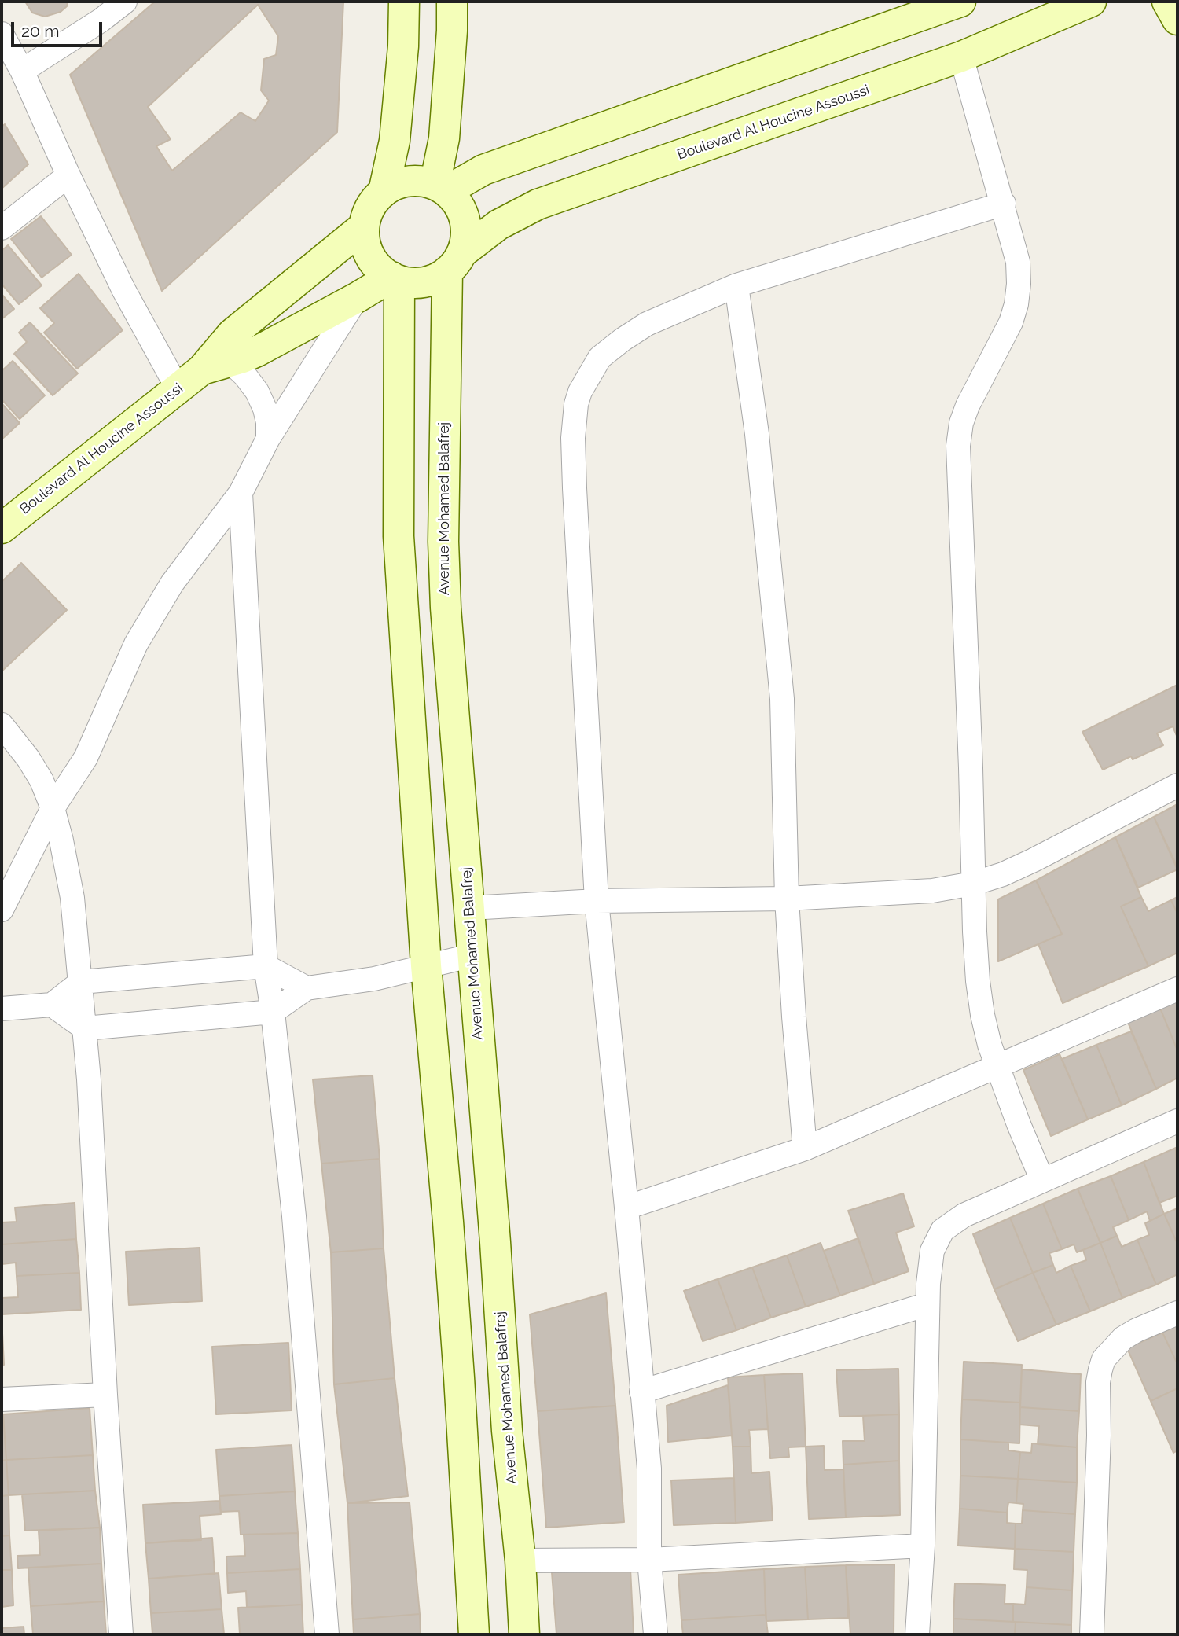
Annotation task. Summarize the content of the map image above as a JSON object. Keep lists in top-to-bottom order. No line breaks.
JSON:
{"streets":{"street":["Boulevard Al Houcine Assoussi","Avenue Mohamed Balafrej"]},"crossings":[["Boulevard Al Houcine Assoussi","Avenue Mohamed Balafrej"]],"scale_bar":"20 m"}
